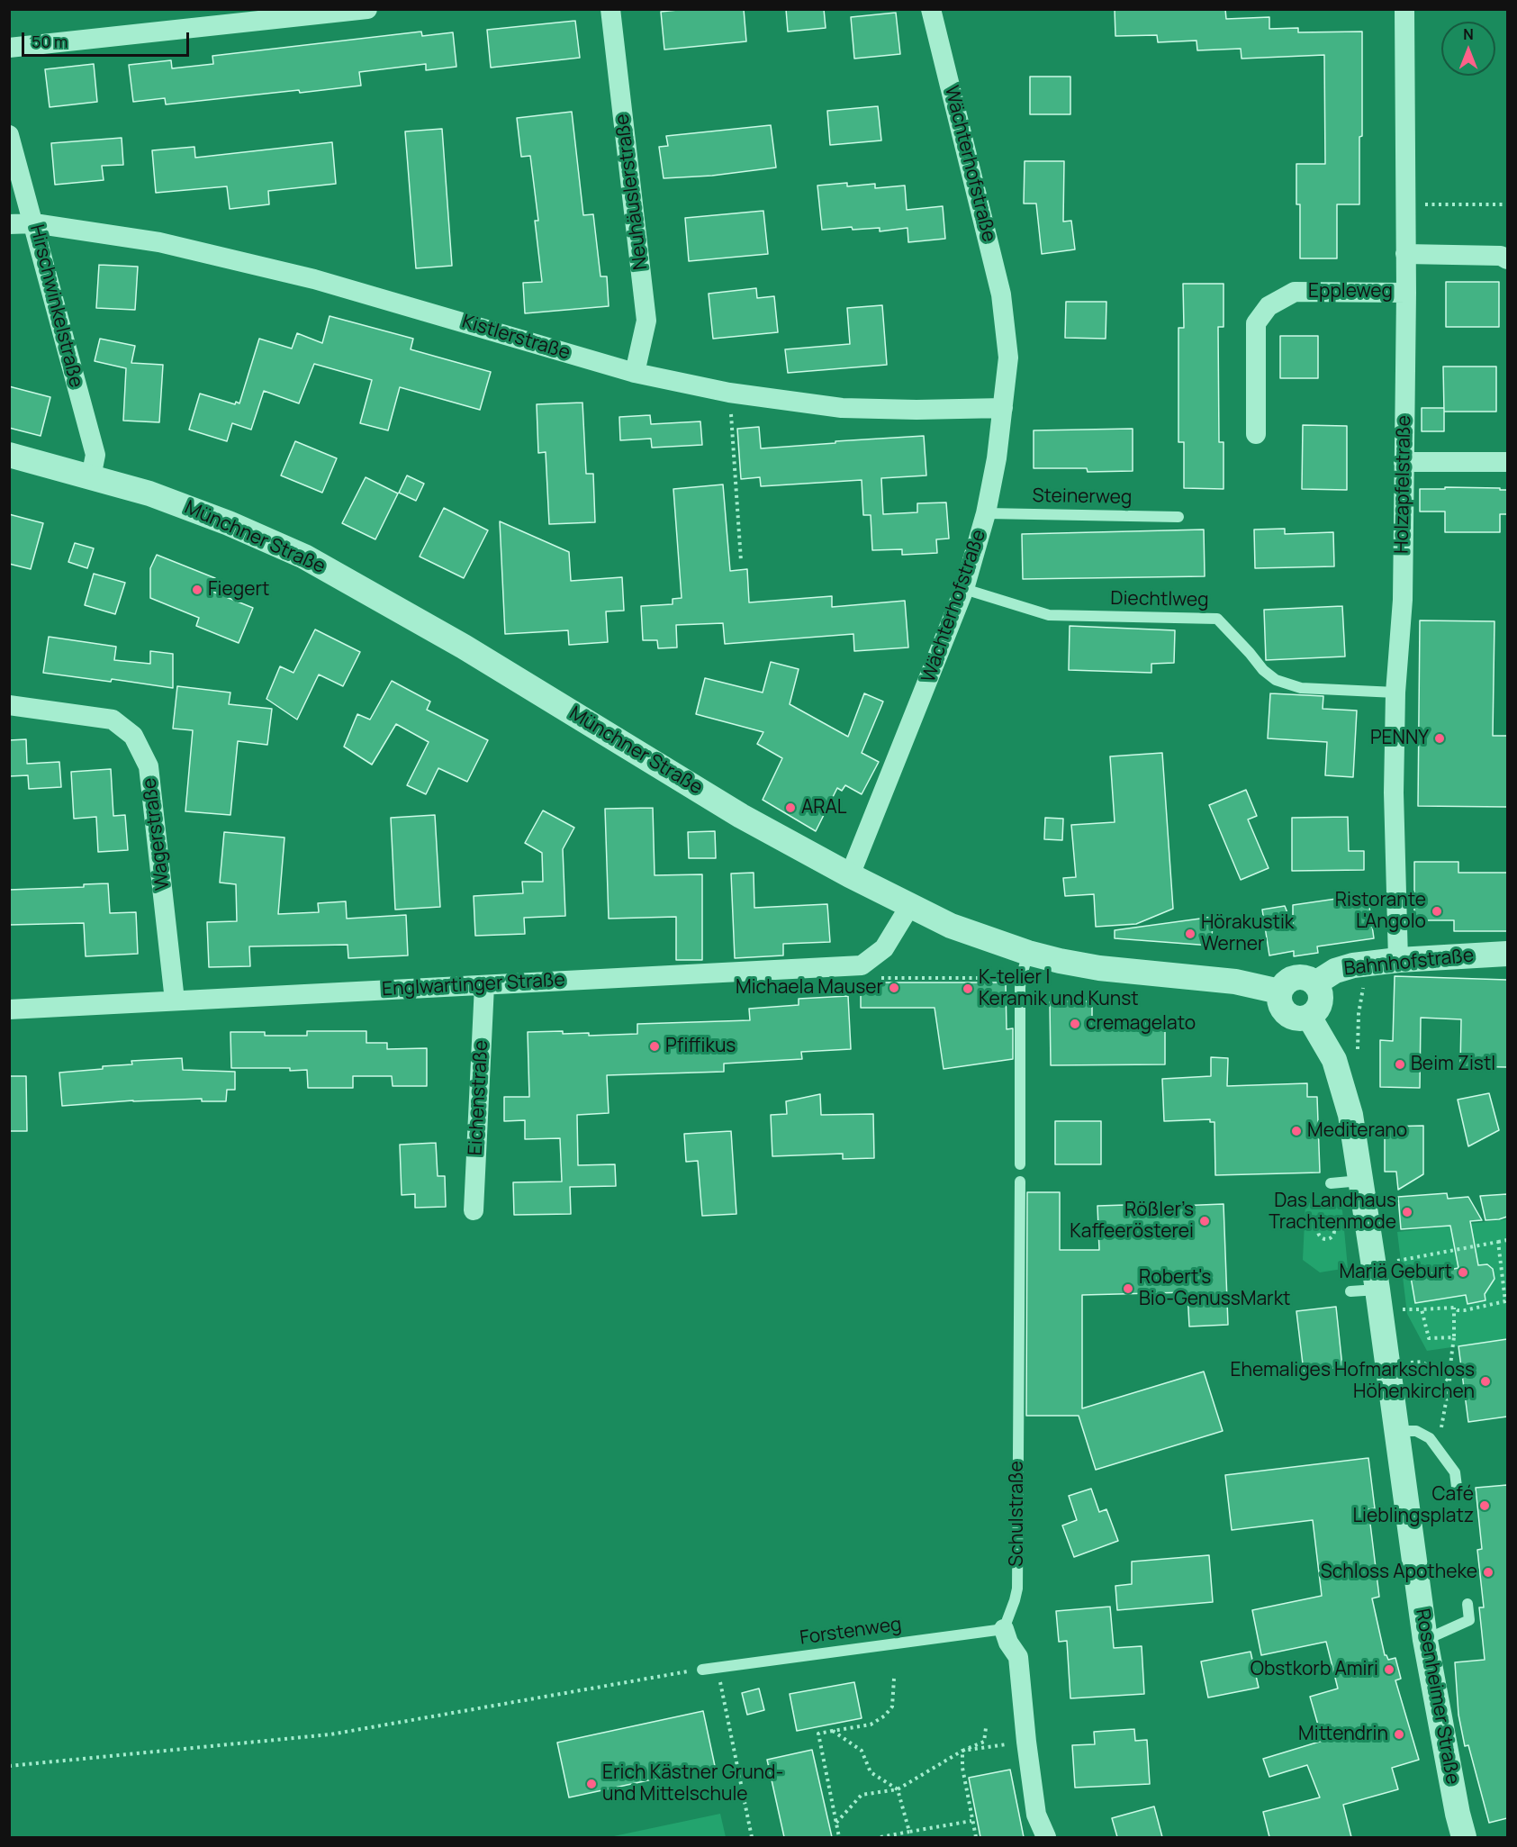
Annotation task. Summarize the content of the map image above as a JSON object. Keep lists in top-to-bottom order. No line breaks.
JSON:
{"streets":{"street":["Wächterhofstraße","Neuhäuslerstraße","Eppleweg","Hirschwinkelstraße","Kistlerstraße","Holzapfelstraße","Münchner Straße","Wagerstraße","Bahnhofstraße","Englwartinger Straße","Eichenstraße","Rosenheimer Straße"],"lane":["Steinerweg","Diechtlweg","Schulstraße","Forstenweg"]},"crossings":[["Wächterhofstraße","Kistlerstraße"],["Wächterhofstraße","Steinerweg"],["Wächterhofstraße","Münchner Straße"],["Wächterhofstraße","Diechtlweg"],["Neuhäuslerstraße","Kistlerstraße"],["Eppleweg","Holzapfelstraße"],["Hirschwinkelstraße","Kistlerstraße"],["Hirschwinkelstraße","Münchner Straße"],["Holzapfelstraße","Diechtlweg"],["Holzapfelstraße","Bahnhofstraße"],["Münchner Straße","Bahnhofstraße"],["Münchner Straße","Rosenheimer Straße"],["Wagerstraße","Englwartinger Straße"],["Bahnhofstraße","Rosenheimer Straße"],["Englwartinger Straße","Eichenstraße"],["Schulstraße","Forstenweg"]],"places":["Fiegert","PENNY","ARAL","Ristorante L'Angolo","Hörakustik Werner","Michaela Mauser","K-telier | Keramik und Kunst","cremagelato","Pfiffikus","Beim Zistl","Mediterano","Das Landhaus Trachtenmode","Rößler’s Kaffeerösterei","Mariä Geburt","Robert's Bio-GenussMarkt","Ehemaliges Hofmarkschloss Höhenkirchen","Café Lieblingsplatz","Schloss Apotheke","Obstkorb Amiri","Mittendrin","Erich Kästner Grund- und Mittelschule"],"scale_bar":"50 m","north":"top"}
